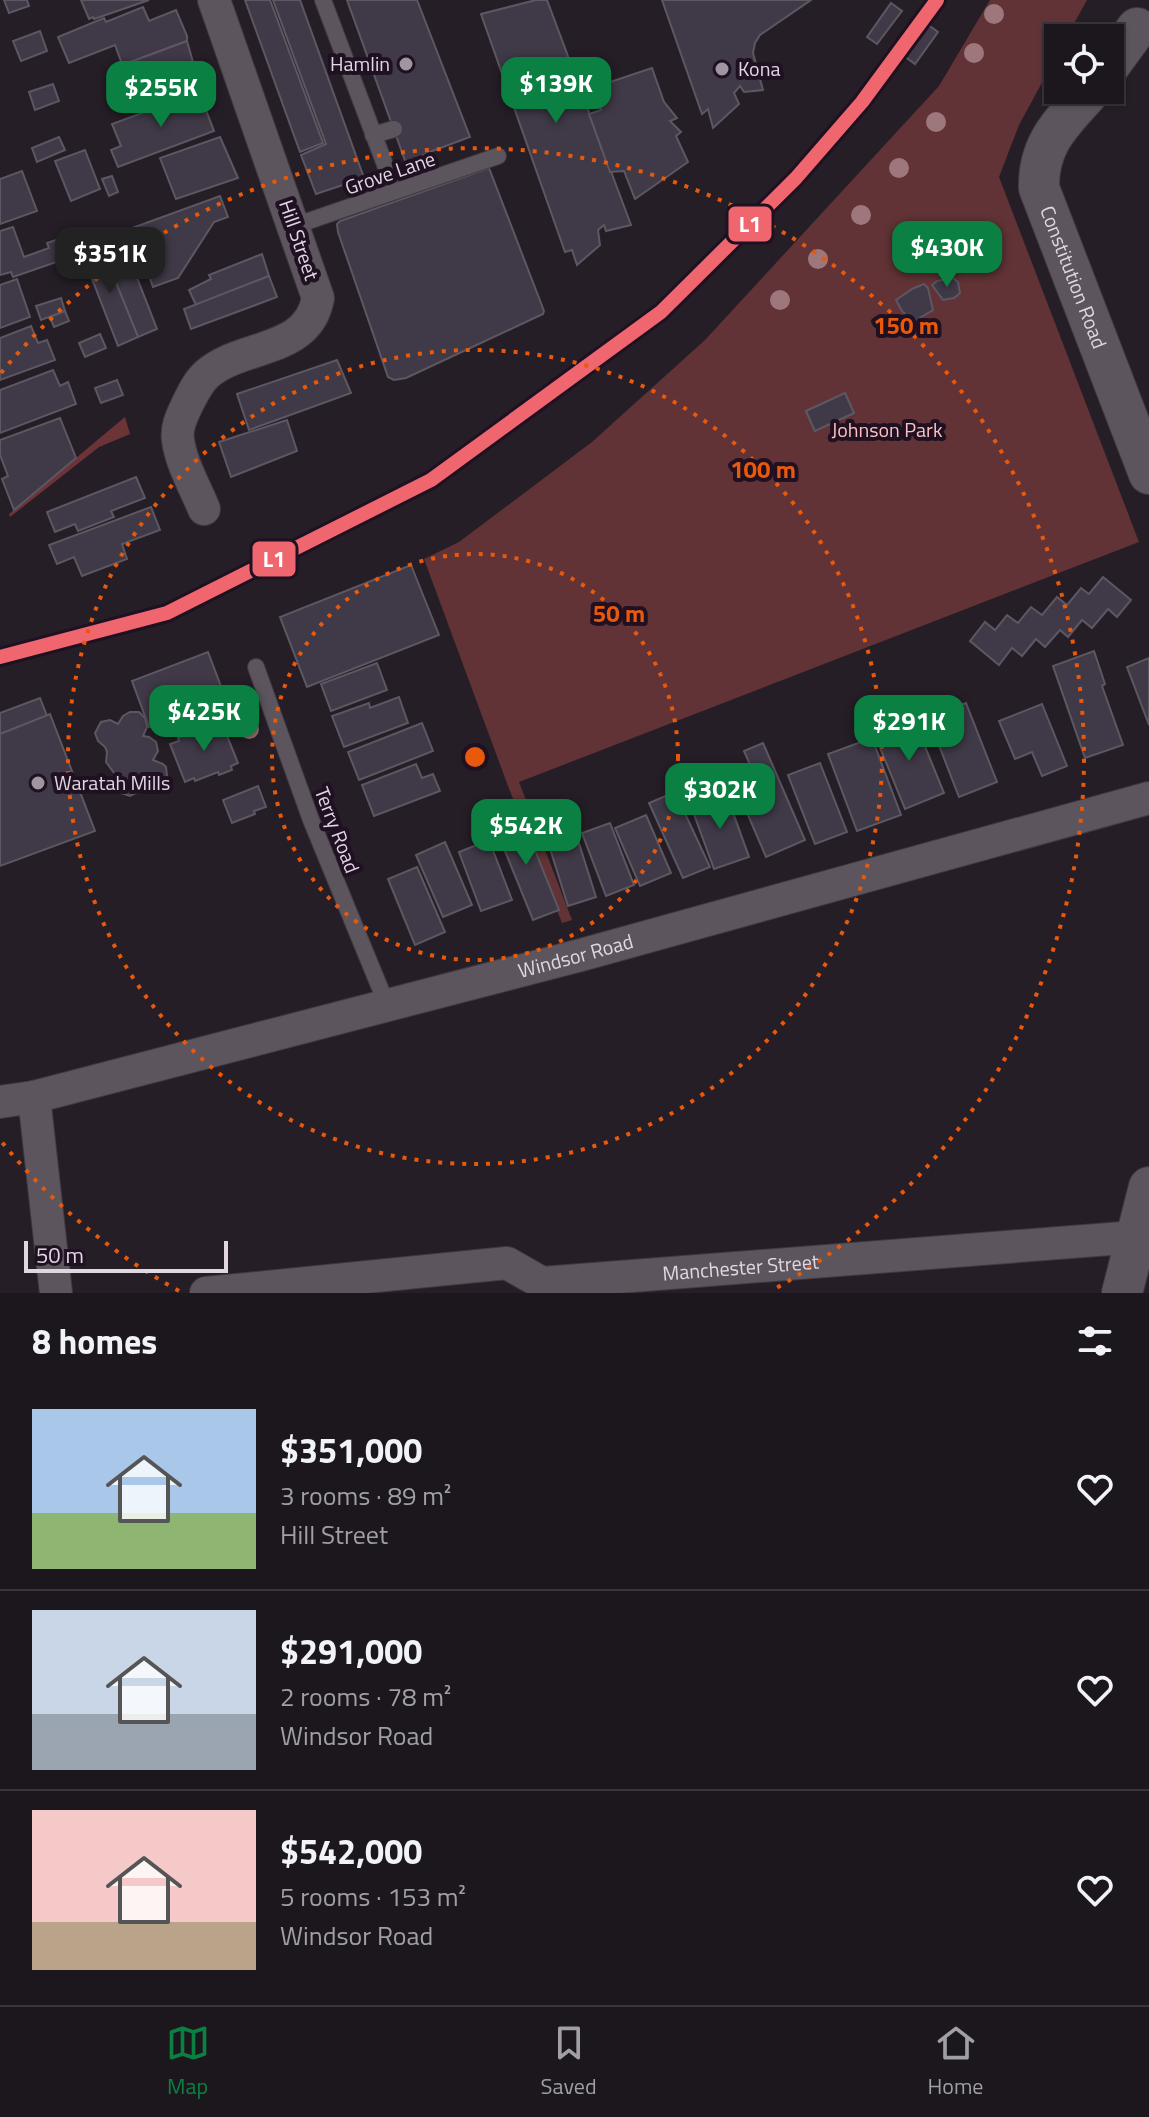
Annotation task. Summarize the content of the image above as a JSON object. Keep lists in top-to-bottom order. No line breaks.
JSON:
{"streets":{"street":["Hill Street","Constitution Road","Windsor Road","Manchester Street"],"lane":["Grove Lane","Terry Road"]},"crossings":[["Grove Lane","Hill Street"],["Terry Road","Windsor Road"]],"parks":["Johnson Park"],"places":["Hamlin","Kona","Waratah Mills"],"lines":["transit line L1"],"scale_bar":"50 m","page":{"price":["$139K","$255K","$430K","$351K","$425K","$291K","$302K","$542K"],"scale":"50 m","heading":"8 homes","list":[{"name":"$351,000","note":"3 rooms · 89 m² · Hill Street"},{"name":"$291,000","note":"2 rooms · 78 m² · Windsor Road"},{"name":"$542,000","note":"5 rooms · 153 m² · Windsor Road"}],"tabs":["Map","Saved","Home"]},"rings":["150 m","100 m","50 m"]}
